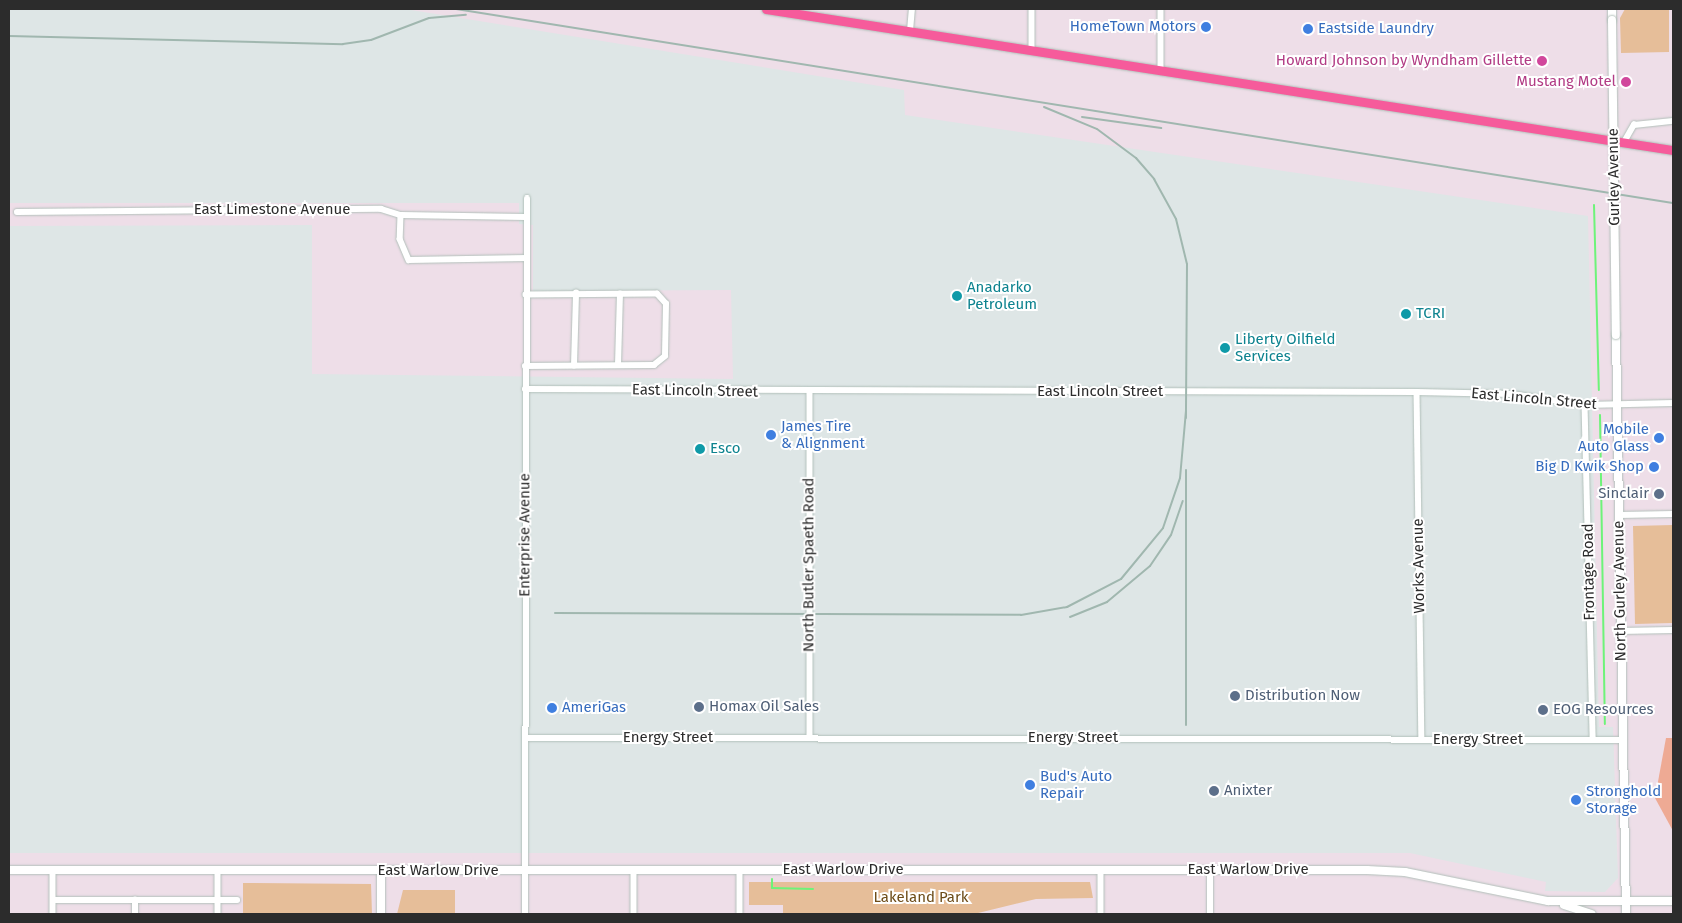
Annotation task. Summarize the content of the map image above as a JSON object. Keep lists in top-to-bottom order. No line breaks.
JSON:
{"streets":{"street":["Gurley Avenue","East Limestone Avenue","East Lincoln Street","Enterprise Avenue","North Butler Spaeth Road","Works Avenue","Frontage Road","North Gurley Avenue","Energy Street","East Warlow Drive"]},"crossings":[["Gurley Avenue","North Gurley Avenue"],["East Limestone Avenue","Enterprise Avenue"],["East Lincoln Street","Enterprise Avenue"],["East Lincoln Street","North Butler Spaeth Road"],["East Lincoln Street","Works Avenue"],["East Lincoln Street","Frontage Road"],["East Lincoln Street","North Gurley Avenue"],["Enterprise Avenue","Energy Street"],["Enterprise Avenue","East Warlow Drive"],["North Butler Spaeth Road","Energy Street"],["Works Avenue","Energy Street"],["Frontage Road","Energy Street"],["North Gurley Avenue","Energy Street"],["North Gurley Avenue","East Warlow Drive"]],"parks":["Lakeland Park"],"places":["HomeTown Motors","Eastside Laundry","Howard Johnson by Wyndham Gillette","Mustang Motel","Anadarko Petroleum","TCRI","Liberty Oilfield Services","James Tire & Alignment","Mobile Auto Glass","Esco","Big D Kwik Shop","Sinclair","Distribution Now","Homax Oil Sales","AmeriGas","EOG Resources","Bud's Auto Repair","Anixter","Stronghold Storage"]}
